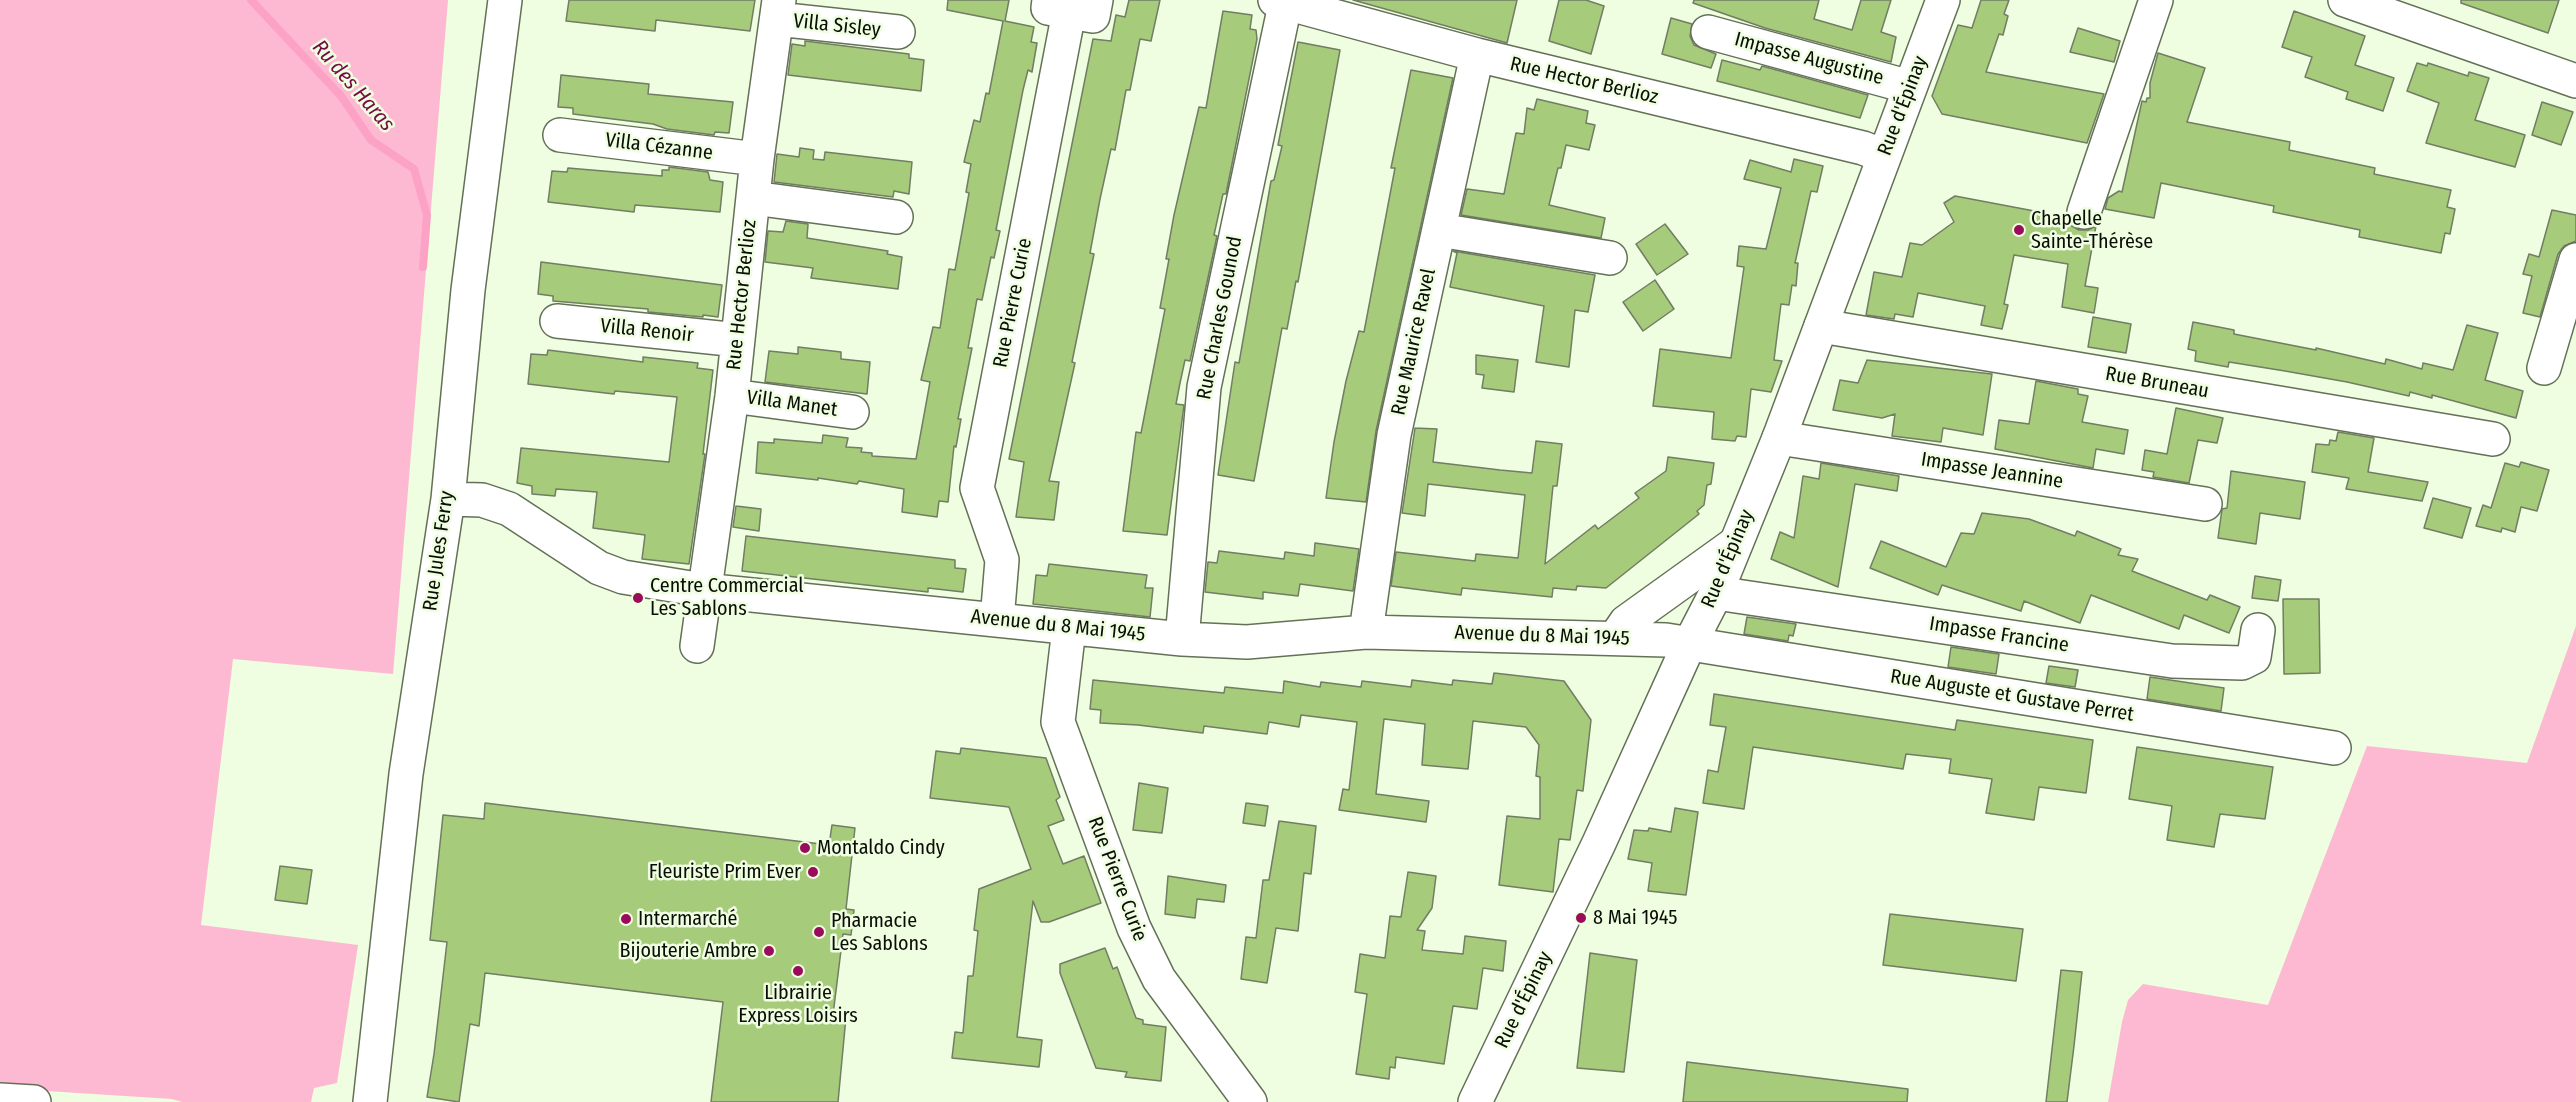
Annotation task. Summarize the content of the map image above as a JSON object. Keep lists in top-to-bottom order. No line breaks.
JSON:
{"streets":{"street":["Villa Sisley","Impasse Augustine","Rue Hector Berlioz","Rue d'Épinay","Villa Cézanne","Rue Pierre Curie","Rue Charles Gounod","Villa Renoir","Rue Maurice Ravel","Rue Bruneau","Villa Manet","Impasse Jeannine","Rue Jules Ferry","Avenue du 8 Mai 1945","Impasse Francine","Rue Auguste et Gustave Perret"]},"crossings":[["Villa Sisley","Rue Hector Berlioz"],["Impasse Augustine","Rue d'Épinay"],["Rue Hector Berlioz","Rue d'Épinay"],["Rue Hector Berlioz","Villa Cézanne"],["Rue Hector Berlioz","Rue Charles Gounod"],["Rue Hector Berlioz","Villa Renoir"],["Rue Hector Berlioz","Rue Maurice Ravel"],["Rue Hector Berlioz","Villa Manet"],["Rue Hector Berlioz","Avenue du 8 Mai 1945"],["Rue d'Épinay","Rue Bruneau"],["Rue d'Épinay","Impasse Jeannine"],["Rue d'Épinay","Avenue du 8 Mai 1945"],["Rue d'Épinay","Impasse Francine"],["Rue d'Épinay","Rue Auguste et Gustave Perret"],["Rue Pierre Curie","Avenue du 8 Mai 1945"],["Rue Charles Gounod","Avenue du 8 Mai 1945"],["Rue Maurice Ravel","Avenue du 8 Mai 1945"],["Rue Jules Ferry","Avenue du 8 Mai 1945"],["Avenue du 8 Mai 1945","Rue Auguste et Gustave Perret"]],"water":["Ru des Haras"],"places":["Chapelle Sainte-Thérèse","Centre Commercial Les Sablons","Montaldo Cindy","Fleuriste Prim Ever","8 Mai 1945","Intermarché","Pharmacie Les Sablons","Bijouterie Ambre","Librairie Express Loisirs"]}
